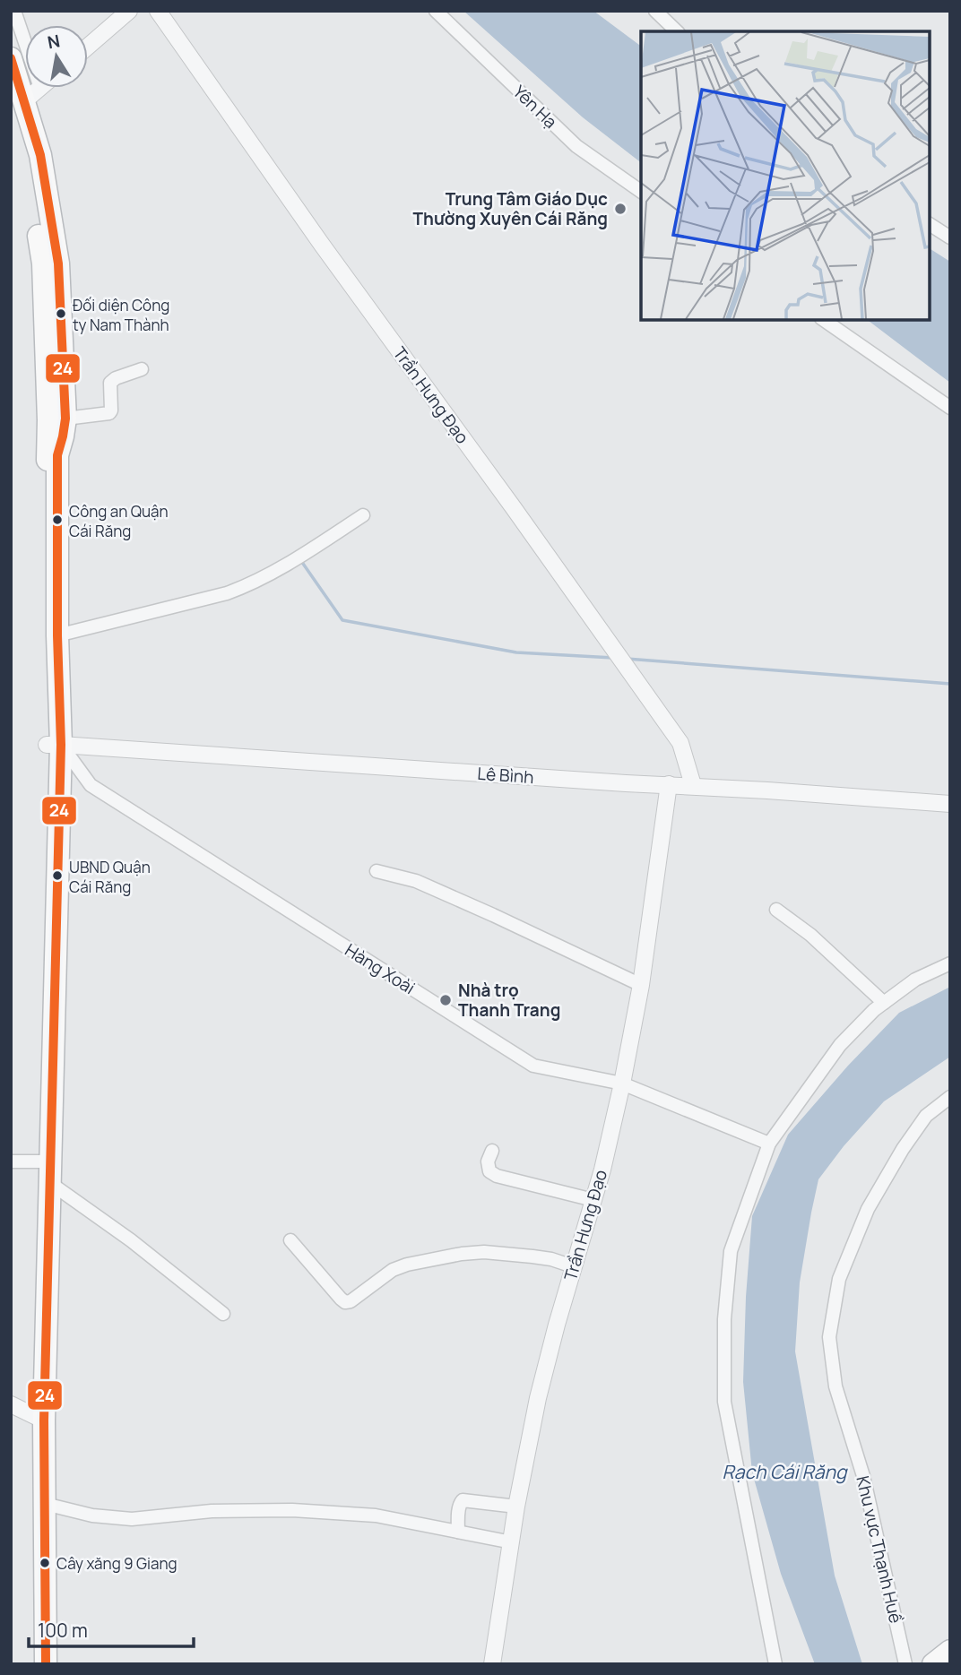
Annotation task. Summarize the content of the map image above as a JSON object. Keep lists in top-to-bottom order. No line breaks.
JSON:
{"streets":{"street":["Yên Hạ","Trần Hưng Đạo","Lê Bình","Hàng Xoài","Khu vực Thạnh Huề"]},"crossings":[["Trần Hưng Đạo","Lê Bình"],["Trần Hưng Đạo","Hàng Xoài"],["Lê Bình","Hàng Xoài"]],"water":["Rạch Cái Răng"],"places":["Trung Tâm Giáo Dục Thường Xuyên Cái Răng","Đối diện Công ty Nam Thành","Công an Quận Cái Răng","UBND Quận Cái Răng","Nhà trọ Thanh Trang","Cây xăng 9 Giang"],"lines":["transit line 24"],"scale_bar":"100 m","north":"top"}
